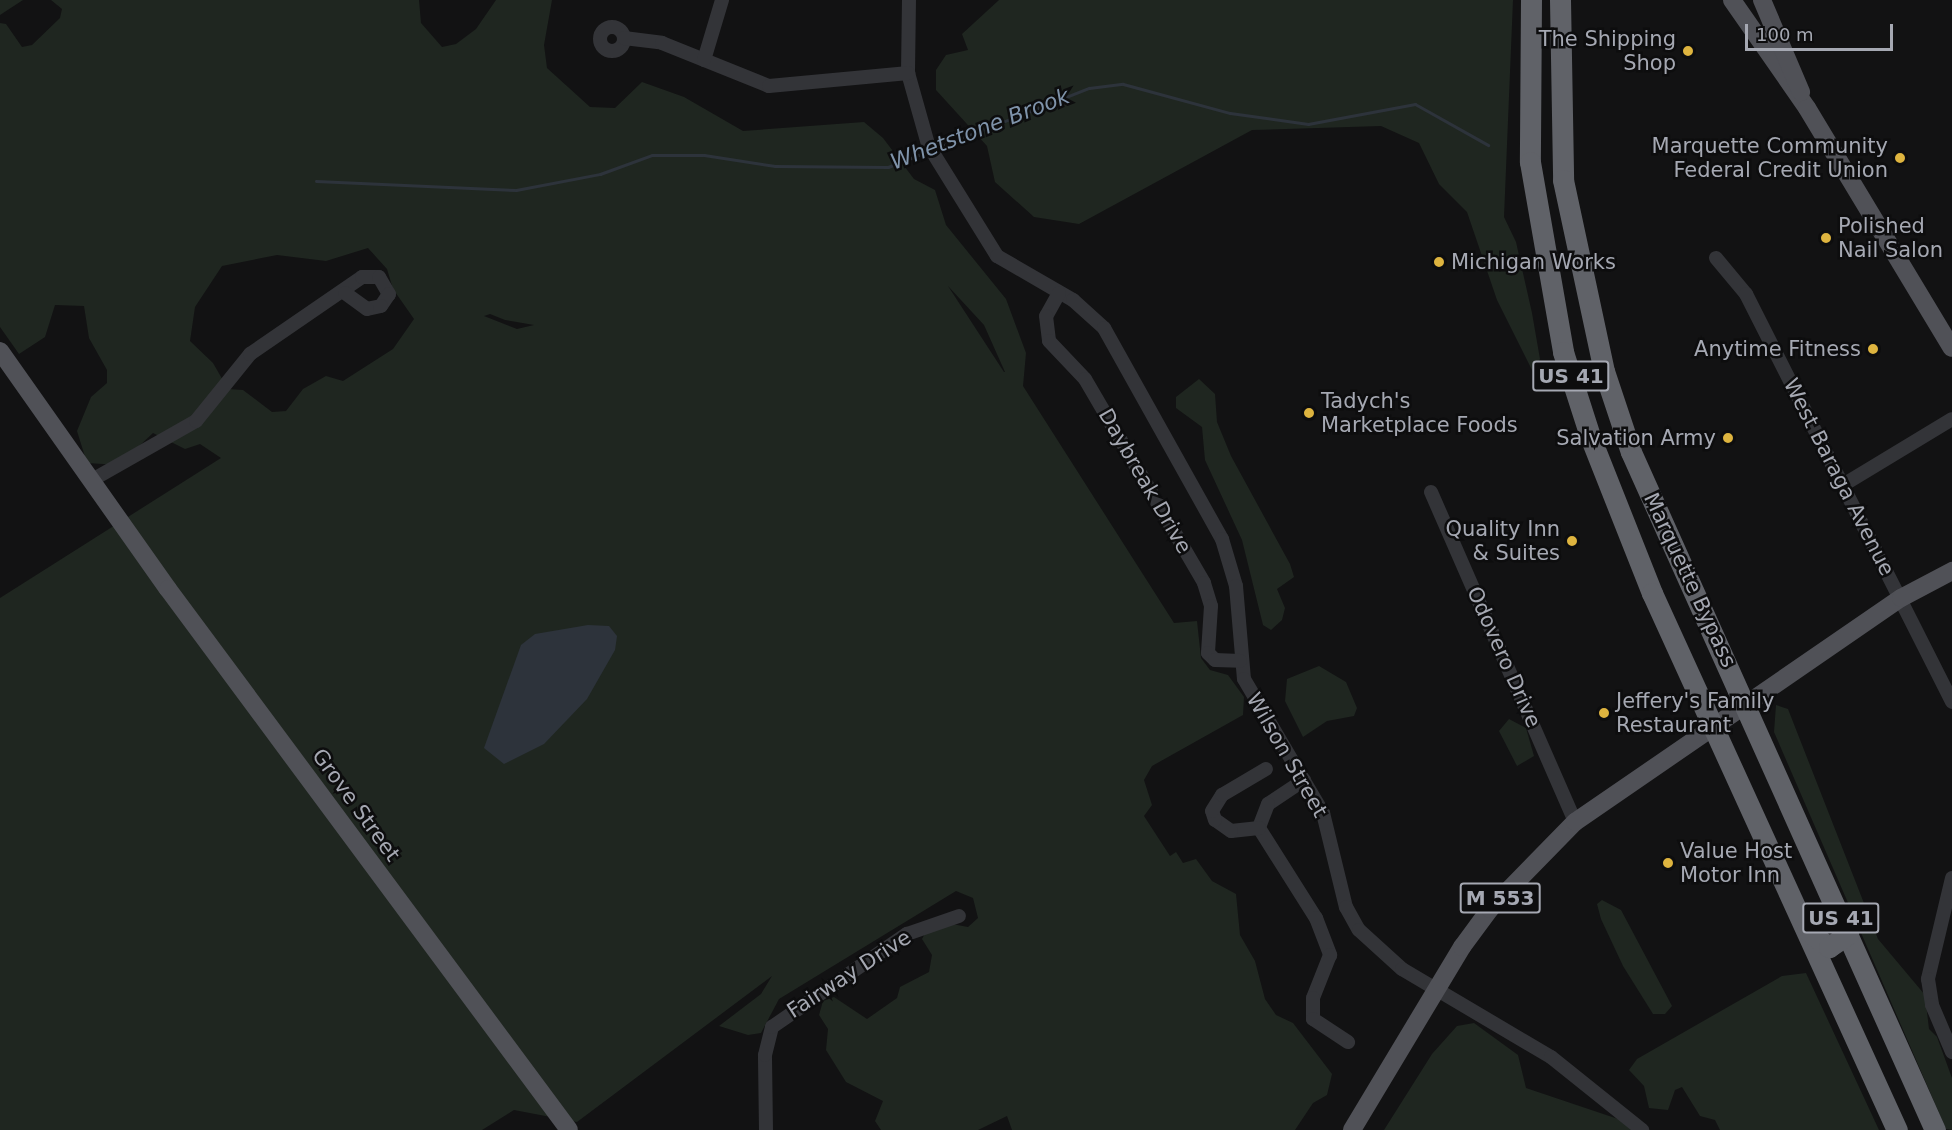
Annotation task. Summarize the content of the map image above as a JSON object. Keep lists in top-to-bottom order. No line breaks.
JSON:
{"streets":{"highway":["US 41","Marquette Bypass"],"main road":["Grove Street","M 553"],"street":["West Baraga Avenue","Daybreak Drive","Odovero Drive","Wilson Street","Fairway Drive"]},"crossings":[["Daybreak Drive","Wilson Street"],["Marquette Bypass","M 553"],["Odovero Drive","M 553"],["Wilson Street","M 553"]],"water":["Whetstone Brook"],"places":["The Shipping Shop","Marquette Community Federal Credit Union","Polished Nail Salon","Michigan Works","Anytime Fitness","Tadych's Marketplace Foods","Salvation Army","Quality Inn & Suites","Jeffery's Family Restaurant","Value Host Motor Inn"],"scale_bar":"100 m"}
